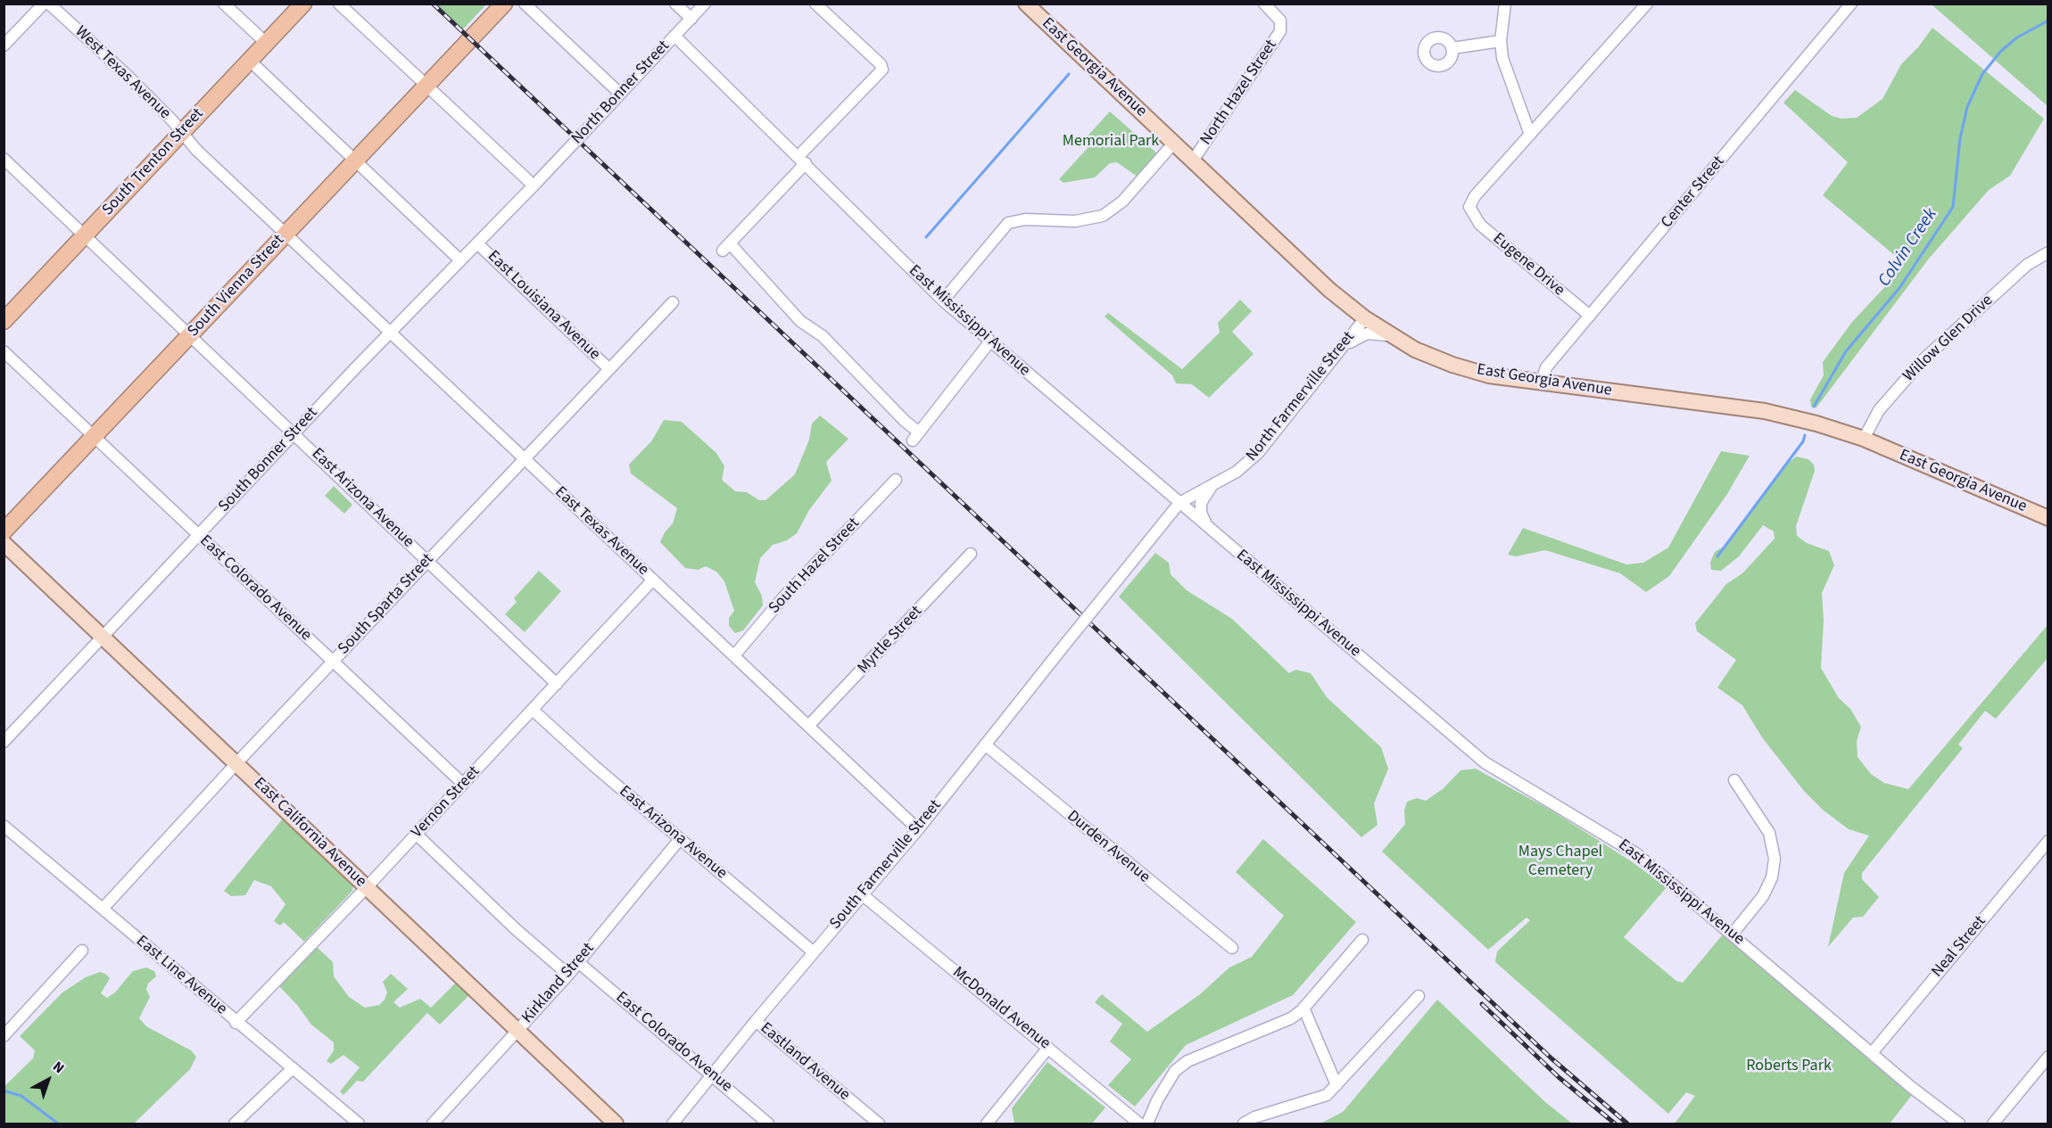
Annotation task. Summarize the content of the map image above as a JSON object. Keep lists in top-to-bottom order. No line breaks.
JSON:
{"streets":{"highway":["South Trenton Street","South Vienna Street"],"main road":["East Georgia Avenue","East California Avenue"],"street":["West Texas Avenue","North Bonner Street","North Hazel Street","Center Street","Eugene Drive","East Louisiana Avenue","East Mississippi Avenue","Willow Glen Drive","North Farmerville Street","South Bonner Street","East Arizona Avenue","East Texas Avenue","South Hazel Street","East Colorado Avenue","South Sparta Street","Myrtle Street","Vernon Street","Durden Avenue","South Farmerville Street","Neal Street","East Line Avenue","Kirkland Street","McDonald Avenue","Eastland Avenue"]},"crossings":[["East Georgia Avenue","North Hazel Street"],["East Georgia Avenue","Center Street"],["East Georgia Avenue","Willow Glen Drive"],["East Georgia Avenue","North Farmerville Street"],["West Texas Avenue","South Trenton Street"],["West Texas Avenue","South Vienna Street"],["West Texas Avenue","East Texas Avenue"],["North Bonner Street","East Mississippi Avenue"],["North Bonner Street","South Bonner Street"],["South Trenton Street","East Louisiana Avenue"],["South Trenton Street","East Arizona Avenue"],["Center Street","Eugene Drive"],["South Vienna Street","East Louisiana Avenue"],["South Vienna Street","East Arizona Avenue"],["South Vienna Street","East Texas Avenue"],["South Vienna Street","East Colorado Avenue"],["East Louisiana Avenue","South Bonner Street"],["East Louisiana Avenue","South Sparta Street"],["East Mississippi Avenue","North Farmerville Street"],["East Mississippi Avenue","Neal Street"],["North Farmerville Street","South Farmerville Street"],["South Bonner Street","East Arizona Avenue"],["South Bonner Street","East Texas Avenue"],["South Bonner Street","East Colorado Avenue"],["South Bonner Street","East California Avenue"],["East Arizona Avenue","South Sparta Street"],["East Arizona Avenue","Vernon Street"],["East Arizona Avenue","South Farmerville Street"],["East Arizona Avenue","Kirkland Street"],["East Texas Avenue","South Hazel Street"],["East Texas Avenue","South Sparta Street"],["East Texas Avenue","Myrtle Street"],["East Texas Avenue","Vernon Street"],["East Texas Avenue","South Farmerville Street"],["East Colorado Avenue","South Sparta Street"],["East Colorado Avenue","Vernon Street"],["East Colorado Avenue","South Farmerville Street"],["East Colorado Avenue","Kirkland Street"],["South Sparta Street","East California Avenue"],["South Sparta Street","East Line Avenue"],["Vernon Street","East California Avenue"],["Vernon Street","East Line Avenue"],["East California Avenue","Kirkland Street"],["Durden Avenue","South Farmerville Street"],["South Farmerville Street","McDonald Avenue"],["South Farmerville Street","Eastland Avenue"]],"water":["Colvin Creek"],"parks":["Memorial Park","Mays Chapel Cemetery","Roberts Park"],"north":"top right"}
